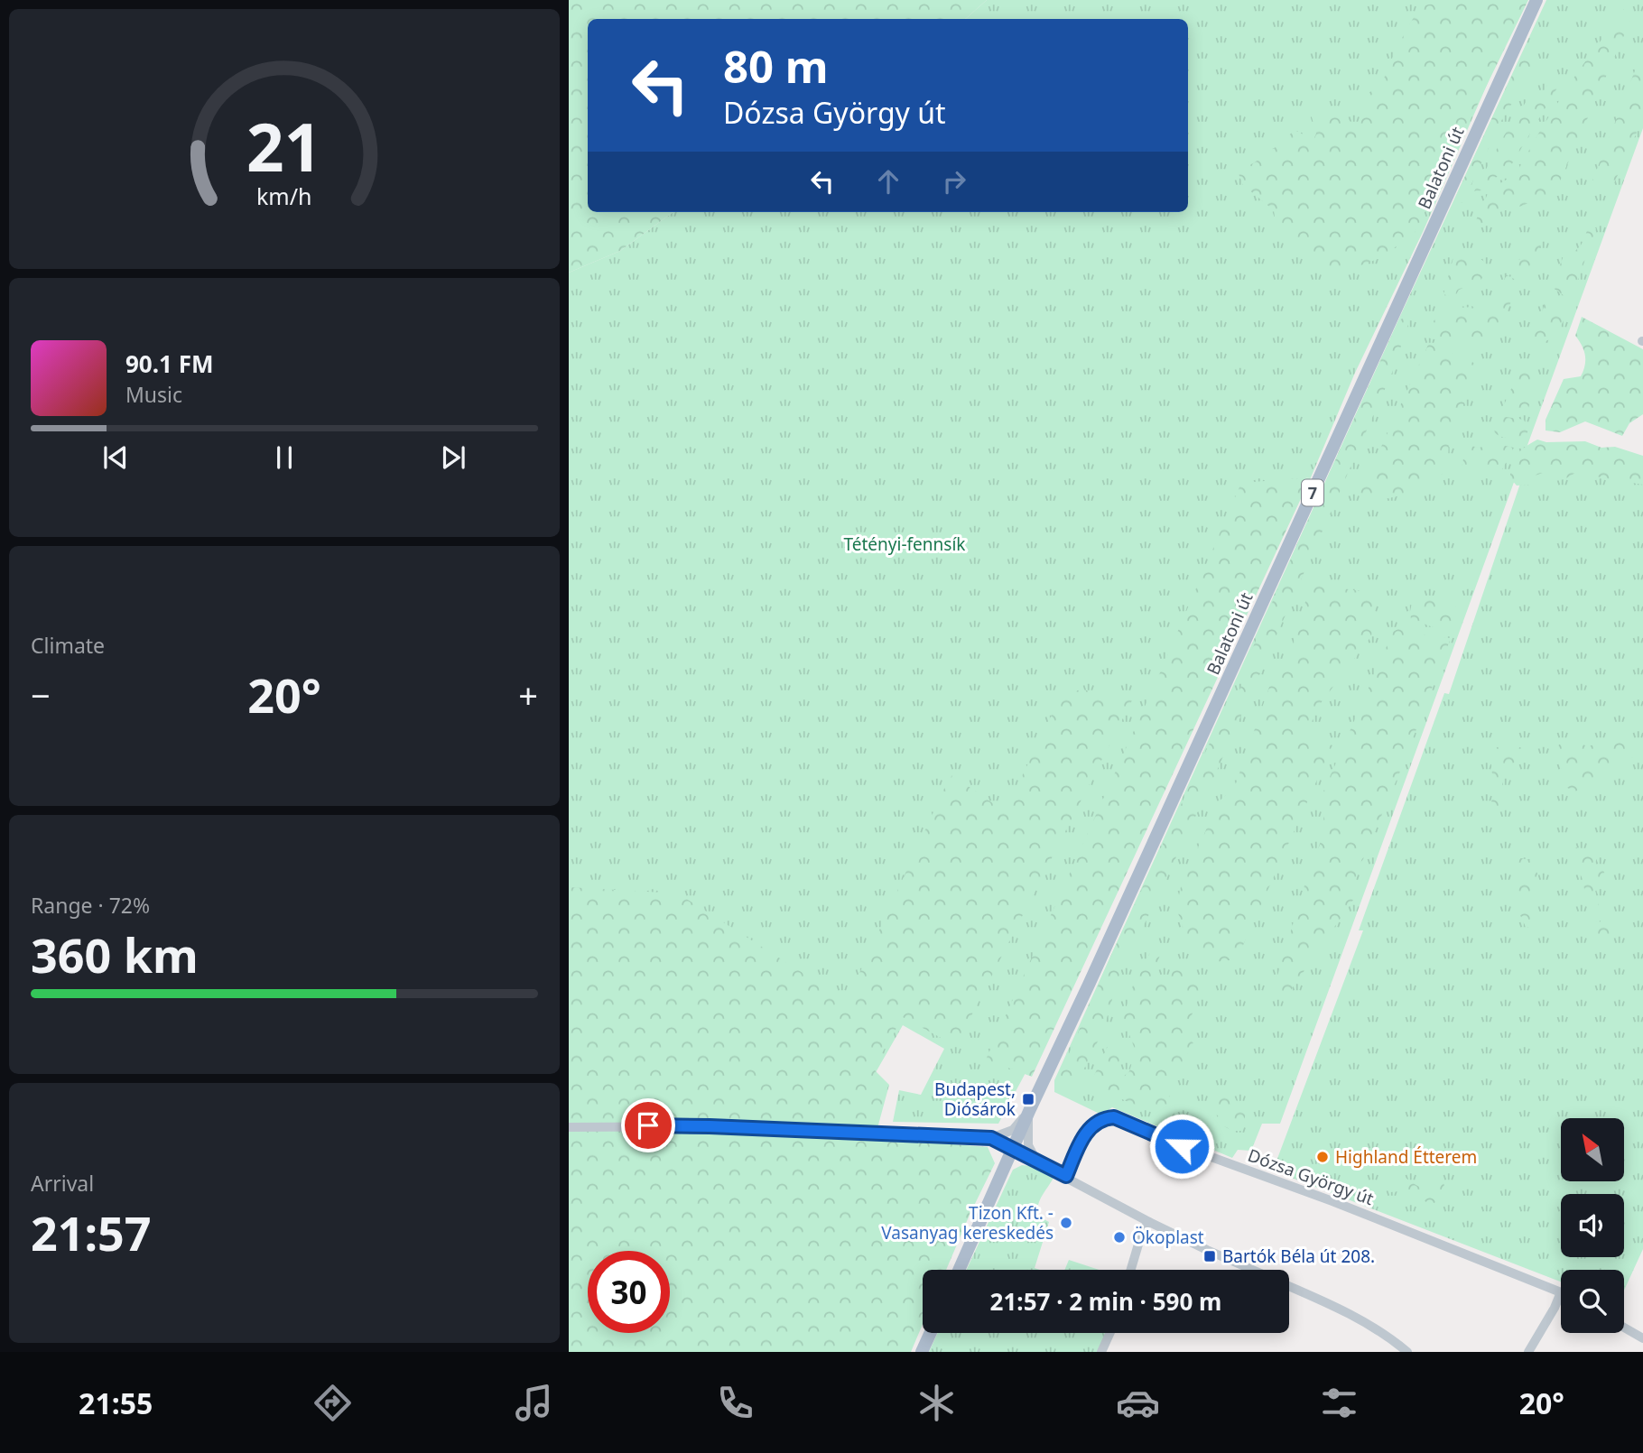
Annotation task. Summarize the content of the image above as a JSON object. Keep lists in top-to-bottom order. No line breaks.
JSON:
{"streets":{"main road":["Balatoni út","7"],"street":["Dózsa György út"]},"parks":["Tétényi-fennsík"],"places":{"transit":["Budapest, Diósárok","Bartók Béla út 208."],"other":["Highland Étterem","Tizon Kft. - Vasanyag kereskedés","Ökoplast"]},"north":"top left","page":{"turn":["80 m","Dózsa György út"],"song":["90.1 FM","Music"],"tile":["Climate",["Range · 72%","360 km"],["Arrival","21:57"]],"heat":["−","20°","+"],"limit":"30","trip":"21:57 · 2 min · 590 m","tabs":["21:55","20°"],"gauge":["21","km/h"]}}
